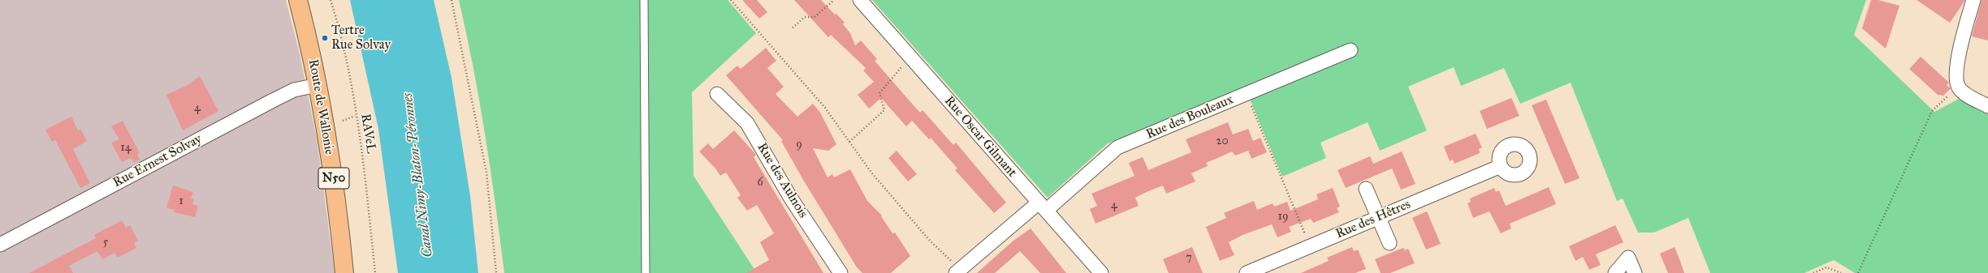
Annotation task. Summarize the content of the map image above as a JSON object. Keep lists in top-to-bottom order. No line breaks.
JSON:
{"streets":{"main road":["Route de Wallonie","N50"],"street":["Rue des Bouleaux","Rue Oscar Gilmant","Rue Ernest Solvay","Rue des Aulnois","Rue des Hêtres"],"path":["RAVeL"]},"crossings":[["Route de Wallonie","Rue Ernest Solvay"],["Rue des Bouleaux","Rue Oscar Gilmant"]],"water":["Canal Nimy-Blaton-Péronnes"],"places":["Tertre Rue Solvay"],"house_numbers":["4","20","9","14","6","1","4","19","5","7"]}
